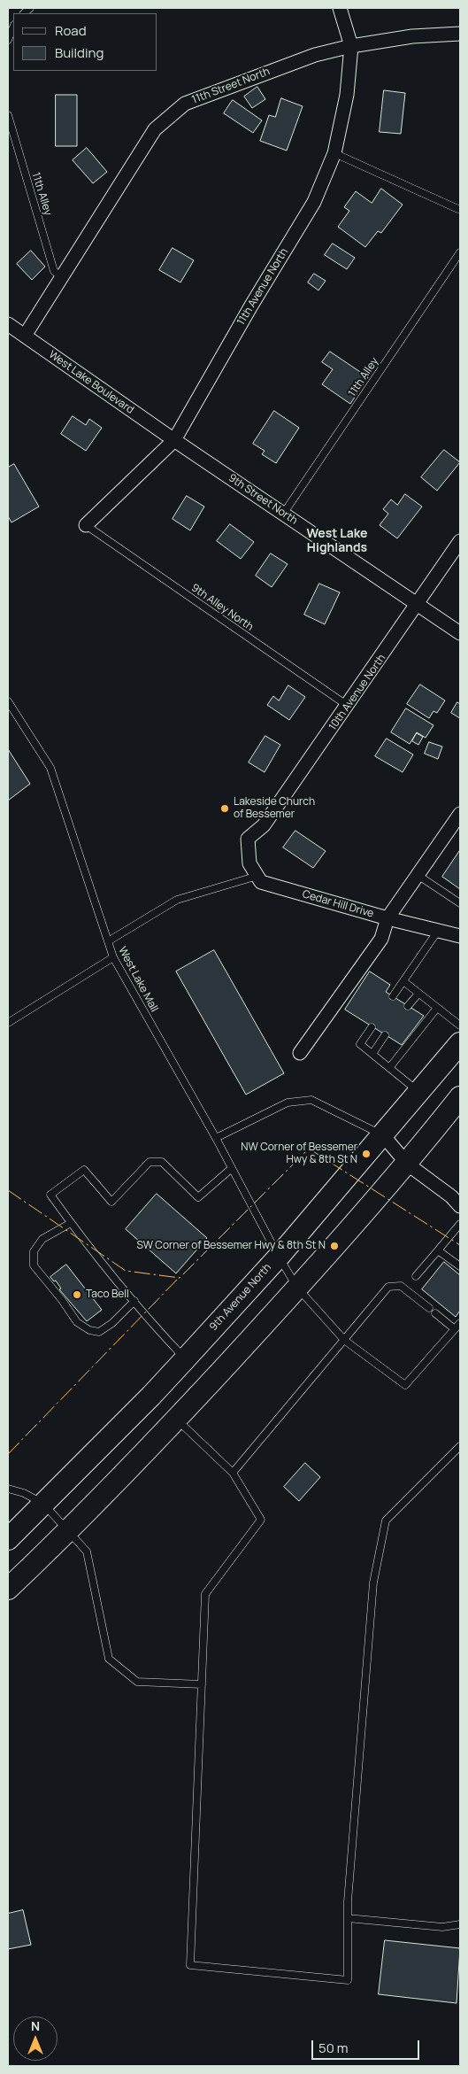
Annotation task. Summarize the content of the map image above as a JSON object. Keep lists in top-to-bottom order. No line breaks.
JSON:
{"streets":{"main road":["9th Avenue North"],"street":["11th Street North","11th Avenue North","West Lake Boulevard","9th Street North","10th Avenue North","Cedar Hill Drive"],"lane":["11th Alley","9th Alley North","West Lake Mall"]},"crossings":[["11th Street North","11th Alley"],["11th Street North","11th Avenue North"],["11th Street North","West Lake Boulevard"],["11th Alley","9th Street North"],["11th Avenue North","West Lake Boulevard"],["11th Avenue North","9th Street North"],["11th Avenue North","9th Alley North"],["West Lake Boulevard","9th Street North"],["9th Street North","10th Avenue North"],["9th Alley North","10th Avenue North"],["10th Avenue North","Cedar Hill Drive"],["West Lake Mall","9th Avenue North"]],"districts":["West Lake Highlands"],"places":["Lakeside Church of Bessemer","NW Corner of Bessemer Hwy & 8th St N","SW Corner of Bessemer Hwy & 8th St N","Taco Bell"],"legend":["Road","Building"],"scale_bar":"50 m","north":"top"}
